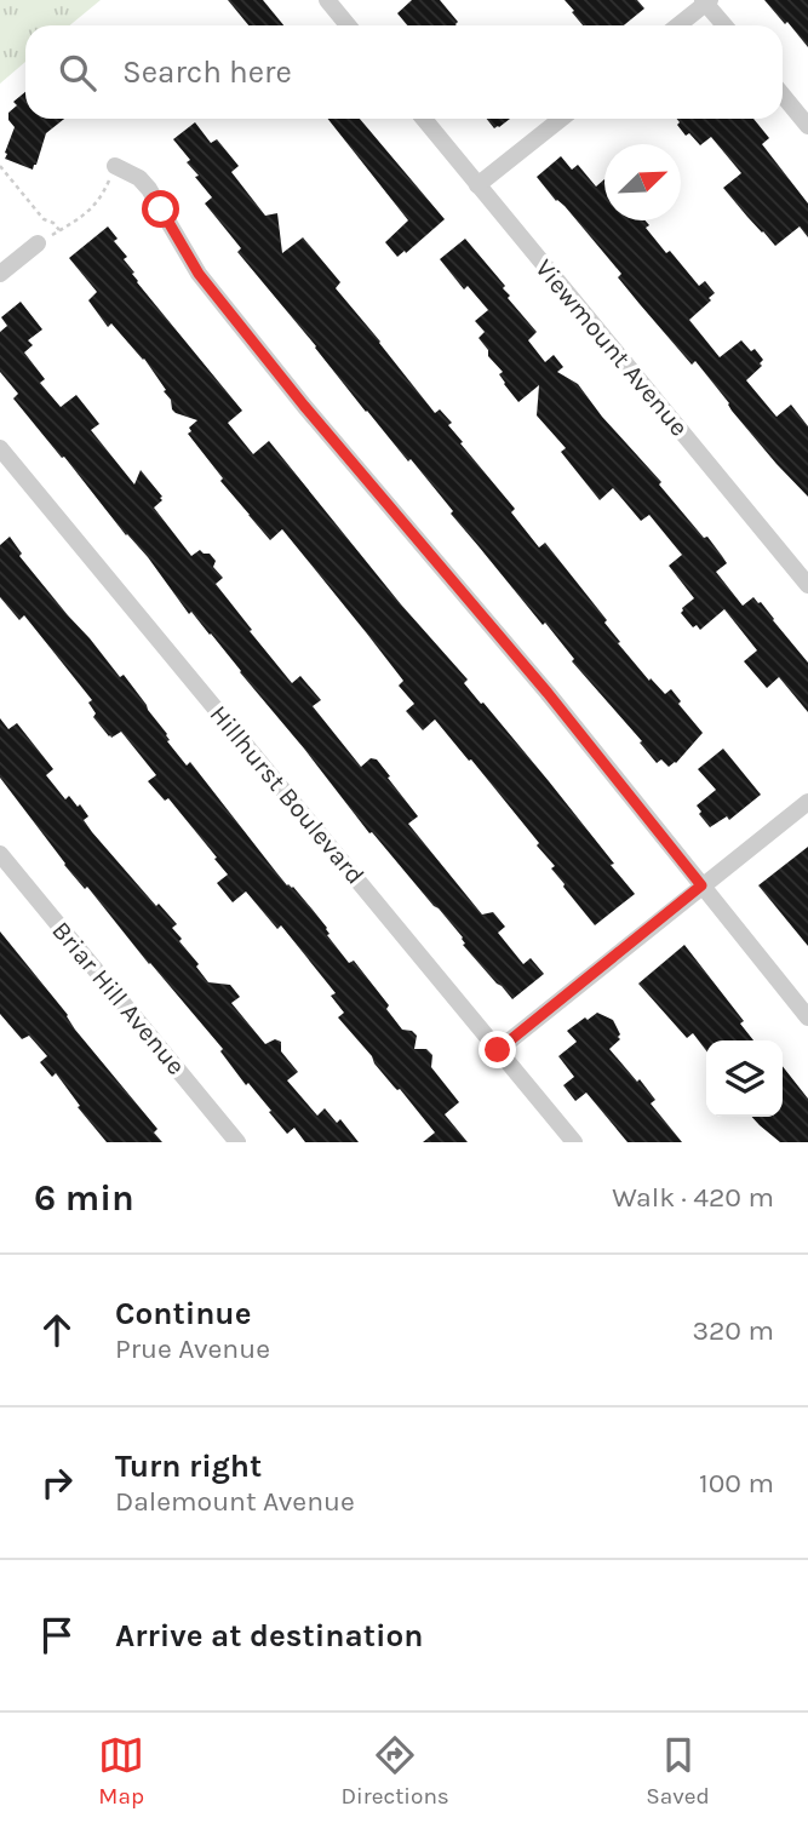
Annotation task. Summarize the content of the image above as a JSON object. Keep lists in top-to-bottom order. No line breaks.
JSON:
{"streets":{"street":["Viewmount Avenue","Hillhurst Boulevard","Briar Hill Avenue"]},"north":"top right","page":{"search":"Search here","heading":["6 min","Walk · 420 m"],"list":[["Continue","Prue Avenue","320 m"],["Turn right","Dalemount Avenue","100 m"],"Arrive at destination"],"nav":["Map","Directions","Saved"]}}
